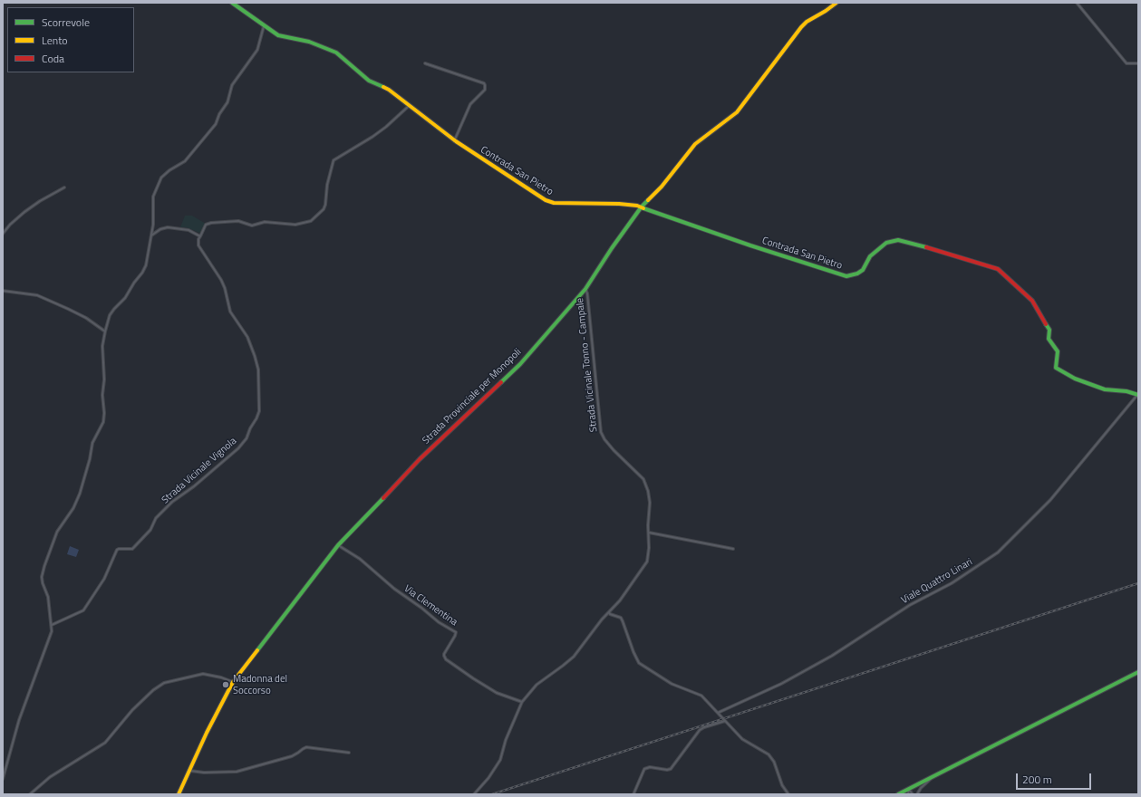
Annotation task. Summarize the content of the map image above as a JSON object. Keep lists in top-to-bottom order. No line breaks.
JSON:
{"streets":{"street":["Contrada San Pietro","Strada Vicinale Tonno - Campale","Strada Provinciale per Monopoli","Strada Vicinale Vignola","Viale Quattro Linari","Via Clementina"]},"crossings":[["Contrada San Pietro","Strada Provinciale per Monopoli"],["Contrada San Pietro","Viale Quattro Linari"],["Strada Vicinale Tonno - Campale","Strada Provinciale per Monopoli"],["Strada Vicinale Tonno - Campale","Via Clementina"],["Strada Provinciale per Monopoli","Via Clementina"]],"places":["Madonna del Soccorso"],"legend":["Scorrevole","Lento","Coda"],"scale_bar":"200 m"}
